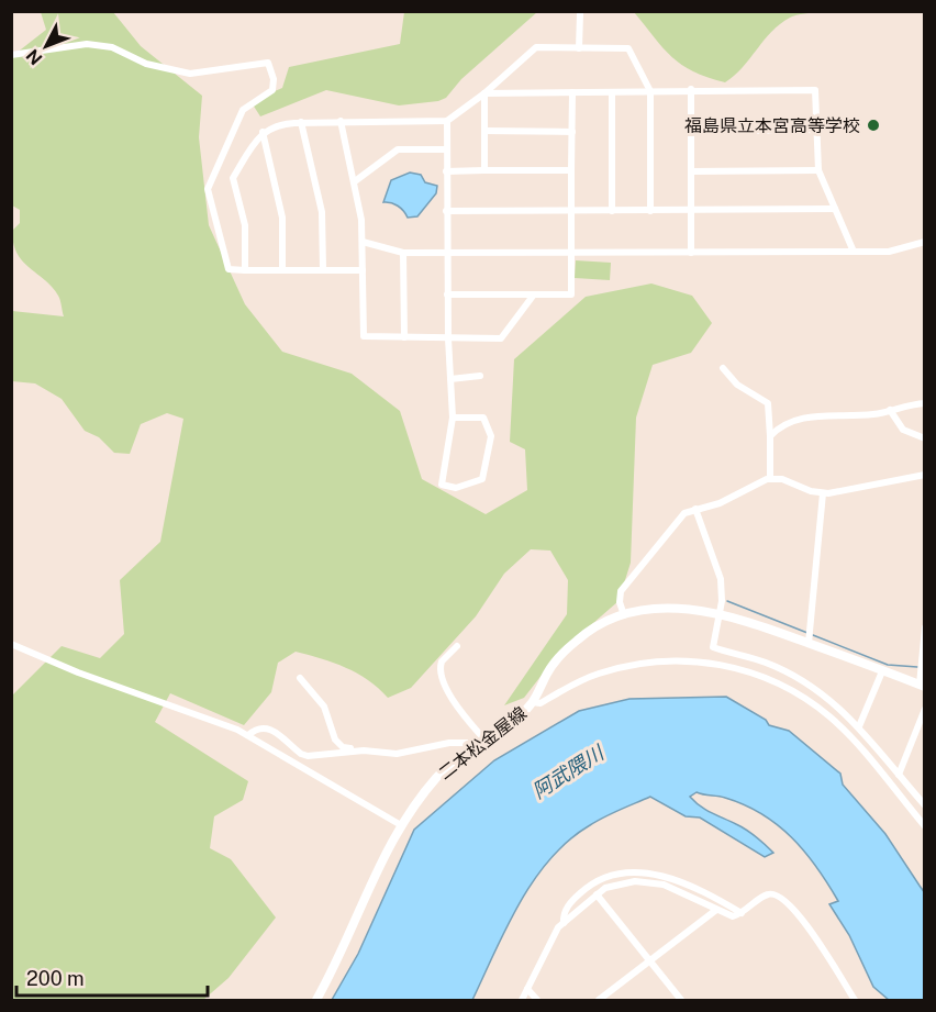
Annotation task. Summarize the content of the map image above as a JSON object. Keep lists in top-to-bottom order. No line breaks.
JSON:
{"streets":{"main road":["二本松金屋線"]},"water":["阿武隈川"],"places":["福島県立本宮高等学校"],"scale_bar":"200 m","north":"bottom left"}
